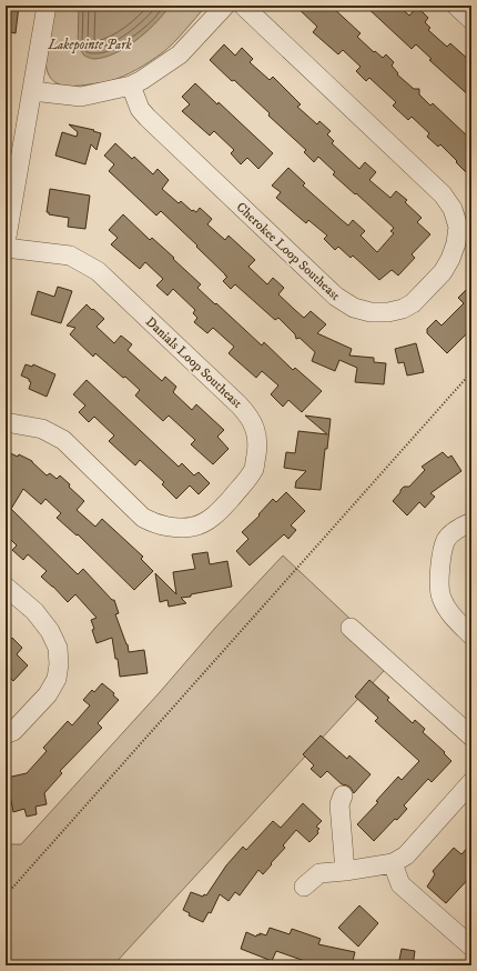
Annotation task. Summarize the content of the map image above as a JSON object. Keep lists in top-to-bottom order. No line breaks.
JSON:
{"streets":{"street":["Cherokee Loop Southeast","Danials Loop Southeast"]},"parks":["Lakepointe Park"]}
